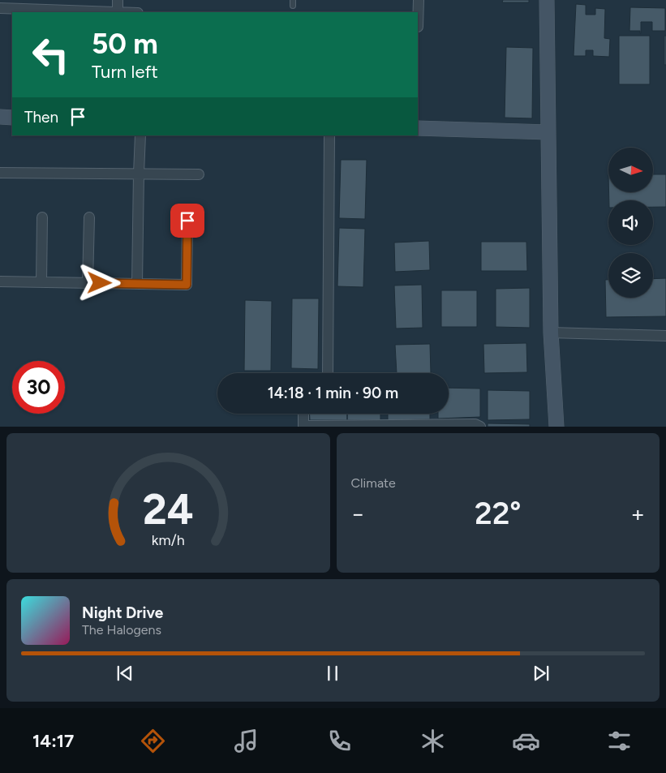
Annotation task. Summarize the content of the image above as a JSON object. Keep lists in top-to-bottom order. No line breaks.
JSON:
{"north":"right","page":{"turn":["50 m","Turn left"],"then":"Then","limit":"30","trip":"14:18 · 1 min · 90 m","tile":"Climate","heat":["−","22°","+"],"song":["Night Drive","The Halogens"],"tabs":"14:17","gauge":["24","km/h"]}}
